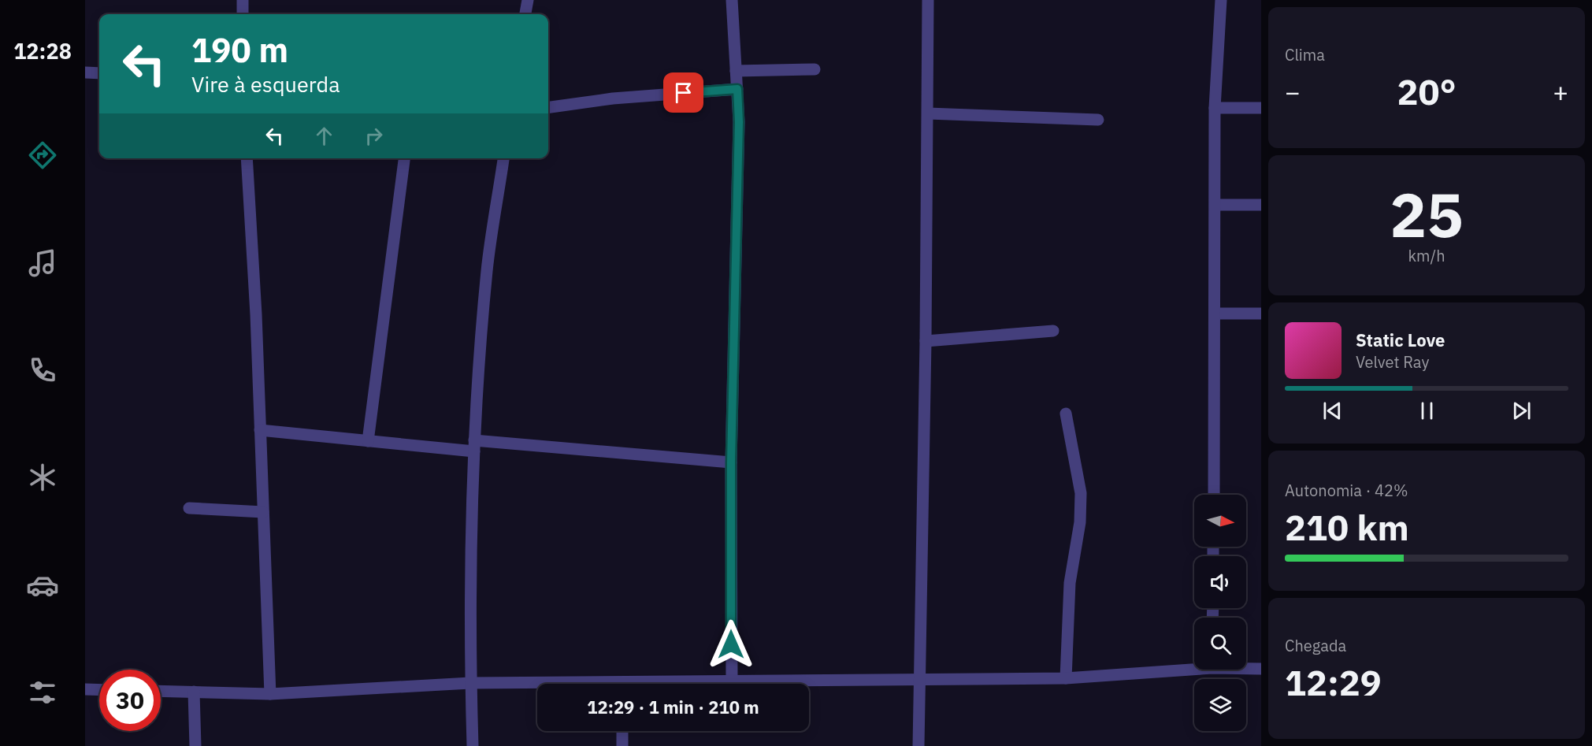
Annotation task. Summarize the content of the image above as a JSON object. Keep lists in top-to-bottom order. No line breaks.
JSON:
{"north":"right","page":{"tabs":"12:28","tile":["Clima",["25","km/h"],["Autonomia · 42%","210 km"],["Chegada","12:29"]],"turn":["190 m","Vire à esquerda"],"heat":["−","20°","+"],"song":["Static Love","Velvet Ray"],"limit":"30","trip":"12:29 · 1 min · 210 m"}}
